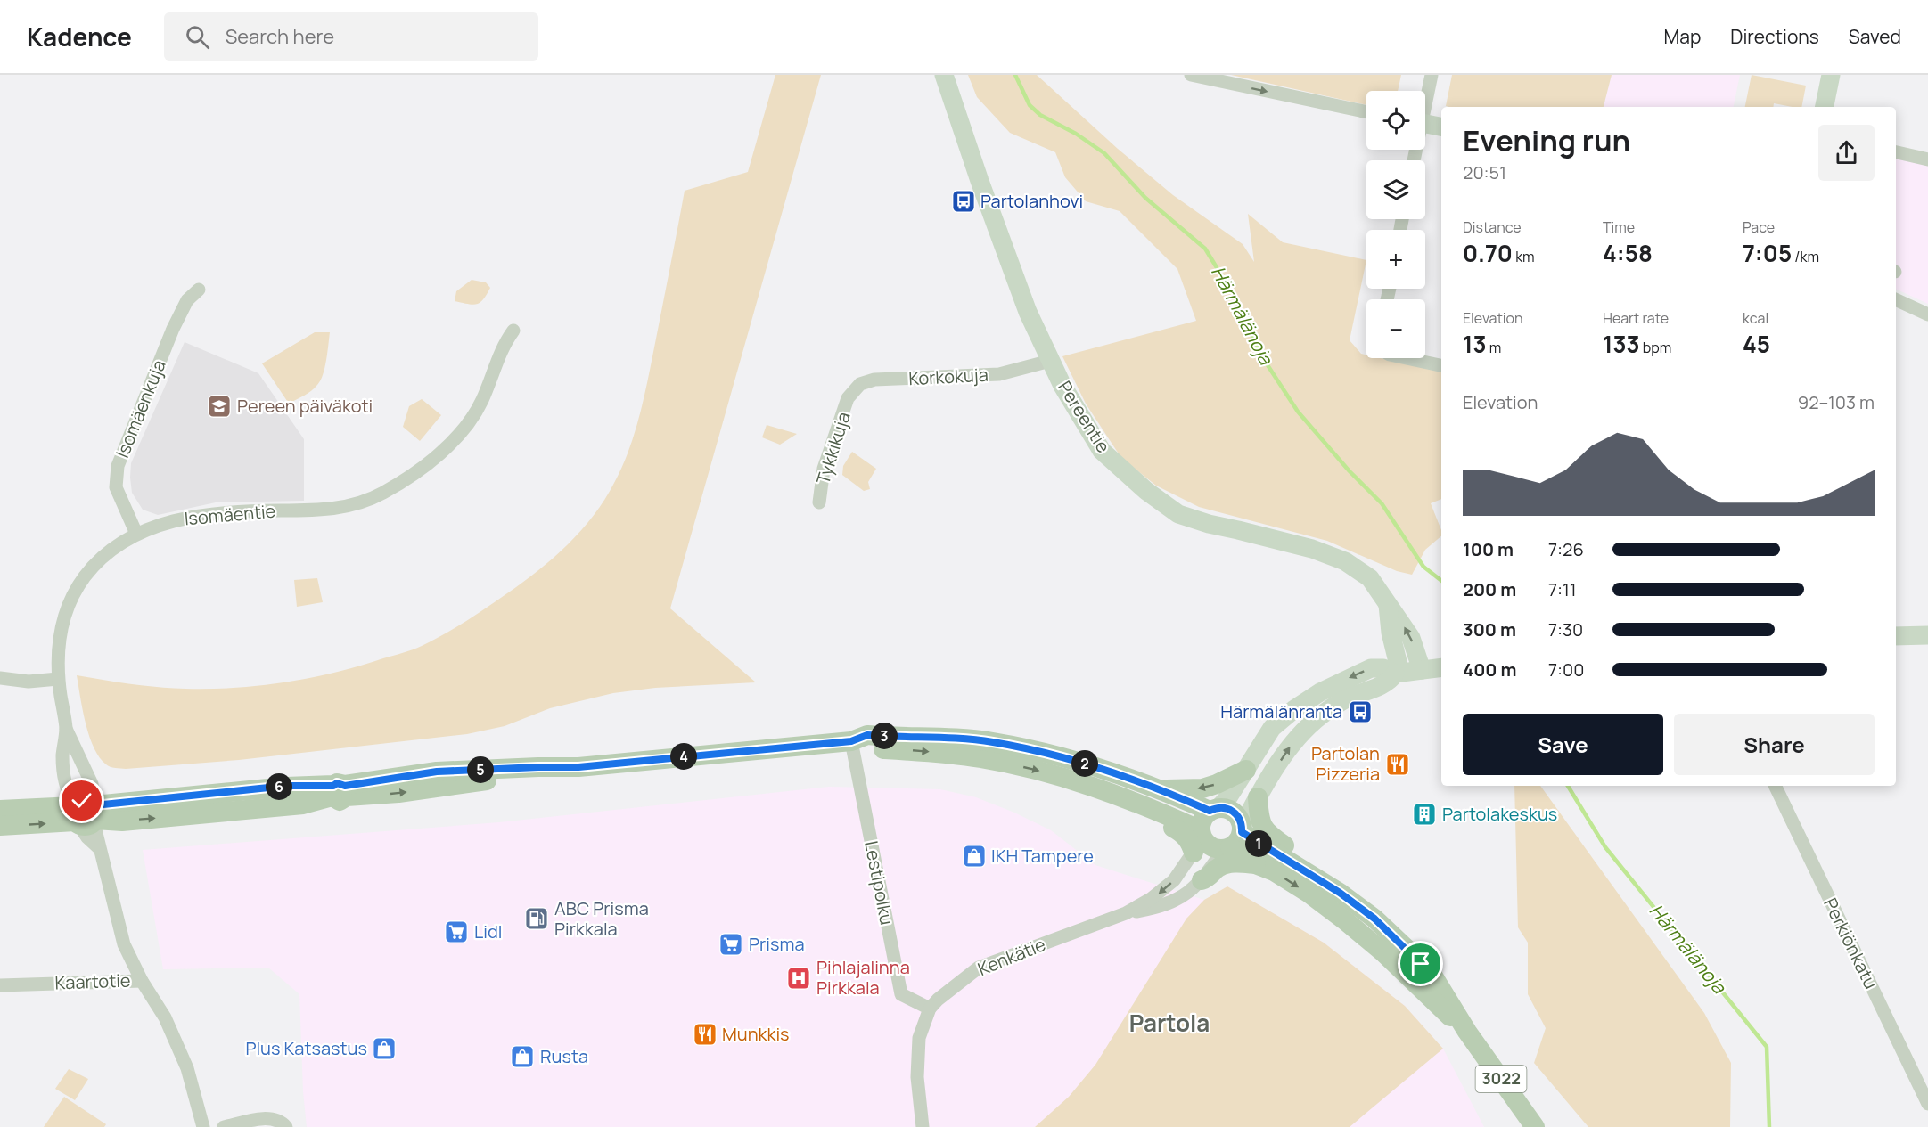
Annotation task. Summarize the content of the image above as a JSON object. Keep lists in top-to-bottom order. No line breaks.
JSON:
{"streets":{"main road":["3022"],"street":["Korkokuja","Isomäenkuja","Pereentie","Tykkikuja","Isomäentie","Lestipolku","Perkiönkatu","Kenkätie","Kaartotie"]},"crossings":[["Korkokuja","Pereentie"],["Korkokuja","Tykkikuja"],["Isomäenkuja","Isomäentie"],["Isomäentie","Kaartotie"],["Lestipolku","Kenkätie"],["Kenkätie","3022"]],"districts":["Partola"],"water":["Härmälänoja"],"places":{"bus stop":["Partolanhovi","Härmälänranta"],"school or university":["Pereen päiväkoti"],"restaurant":["Partolan Pizzeria","Munkkis"],"building":["Partolakeskus"],"shop":["IKH Tampere","Plus Katsastus","Rusta"],"fuel station":["ABC Prisma Pirkkala"],"supermarket":["Lidl","Prisma"],"hospital":["Pihlajalinna Pirkkala"]},"page":{"header":"Kadence","search":"Search here","nav":["Map","Directions","Saved"],"map_buttons":["+","−"],"heading":["Evening run","20:51"],"stats":[["Distance","0.70 km"],["Time","4:58"],["Pace","7:05 /km"],["Elevation","13 m"],["Heart rate","133 bpm"],["kcal","45"]],"chart":["Elevation","92–103 m"],"list":[{"name":"100 m","note":"7:26"},{"name":"200 m","note":"7:11"},{"name":"300 m","note":"7:30"},{"name":"400 m","note":"7:00"}],"buttons":["Save","Share"],"pins":["3","4","2","5","6","1"]}}
